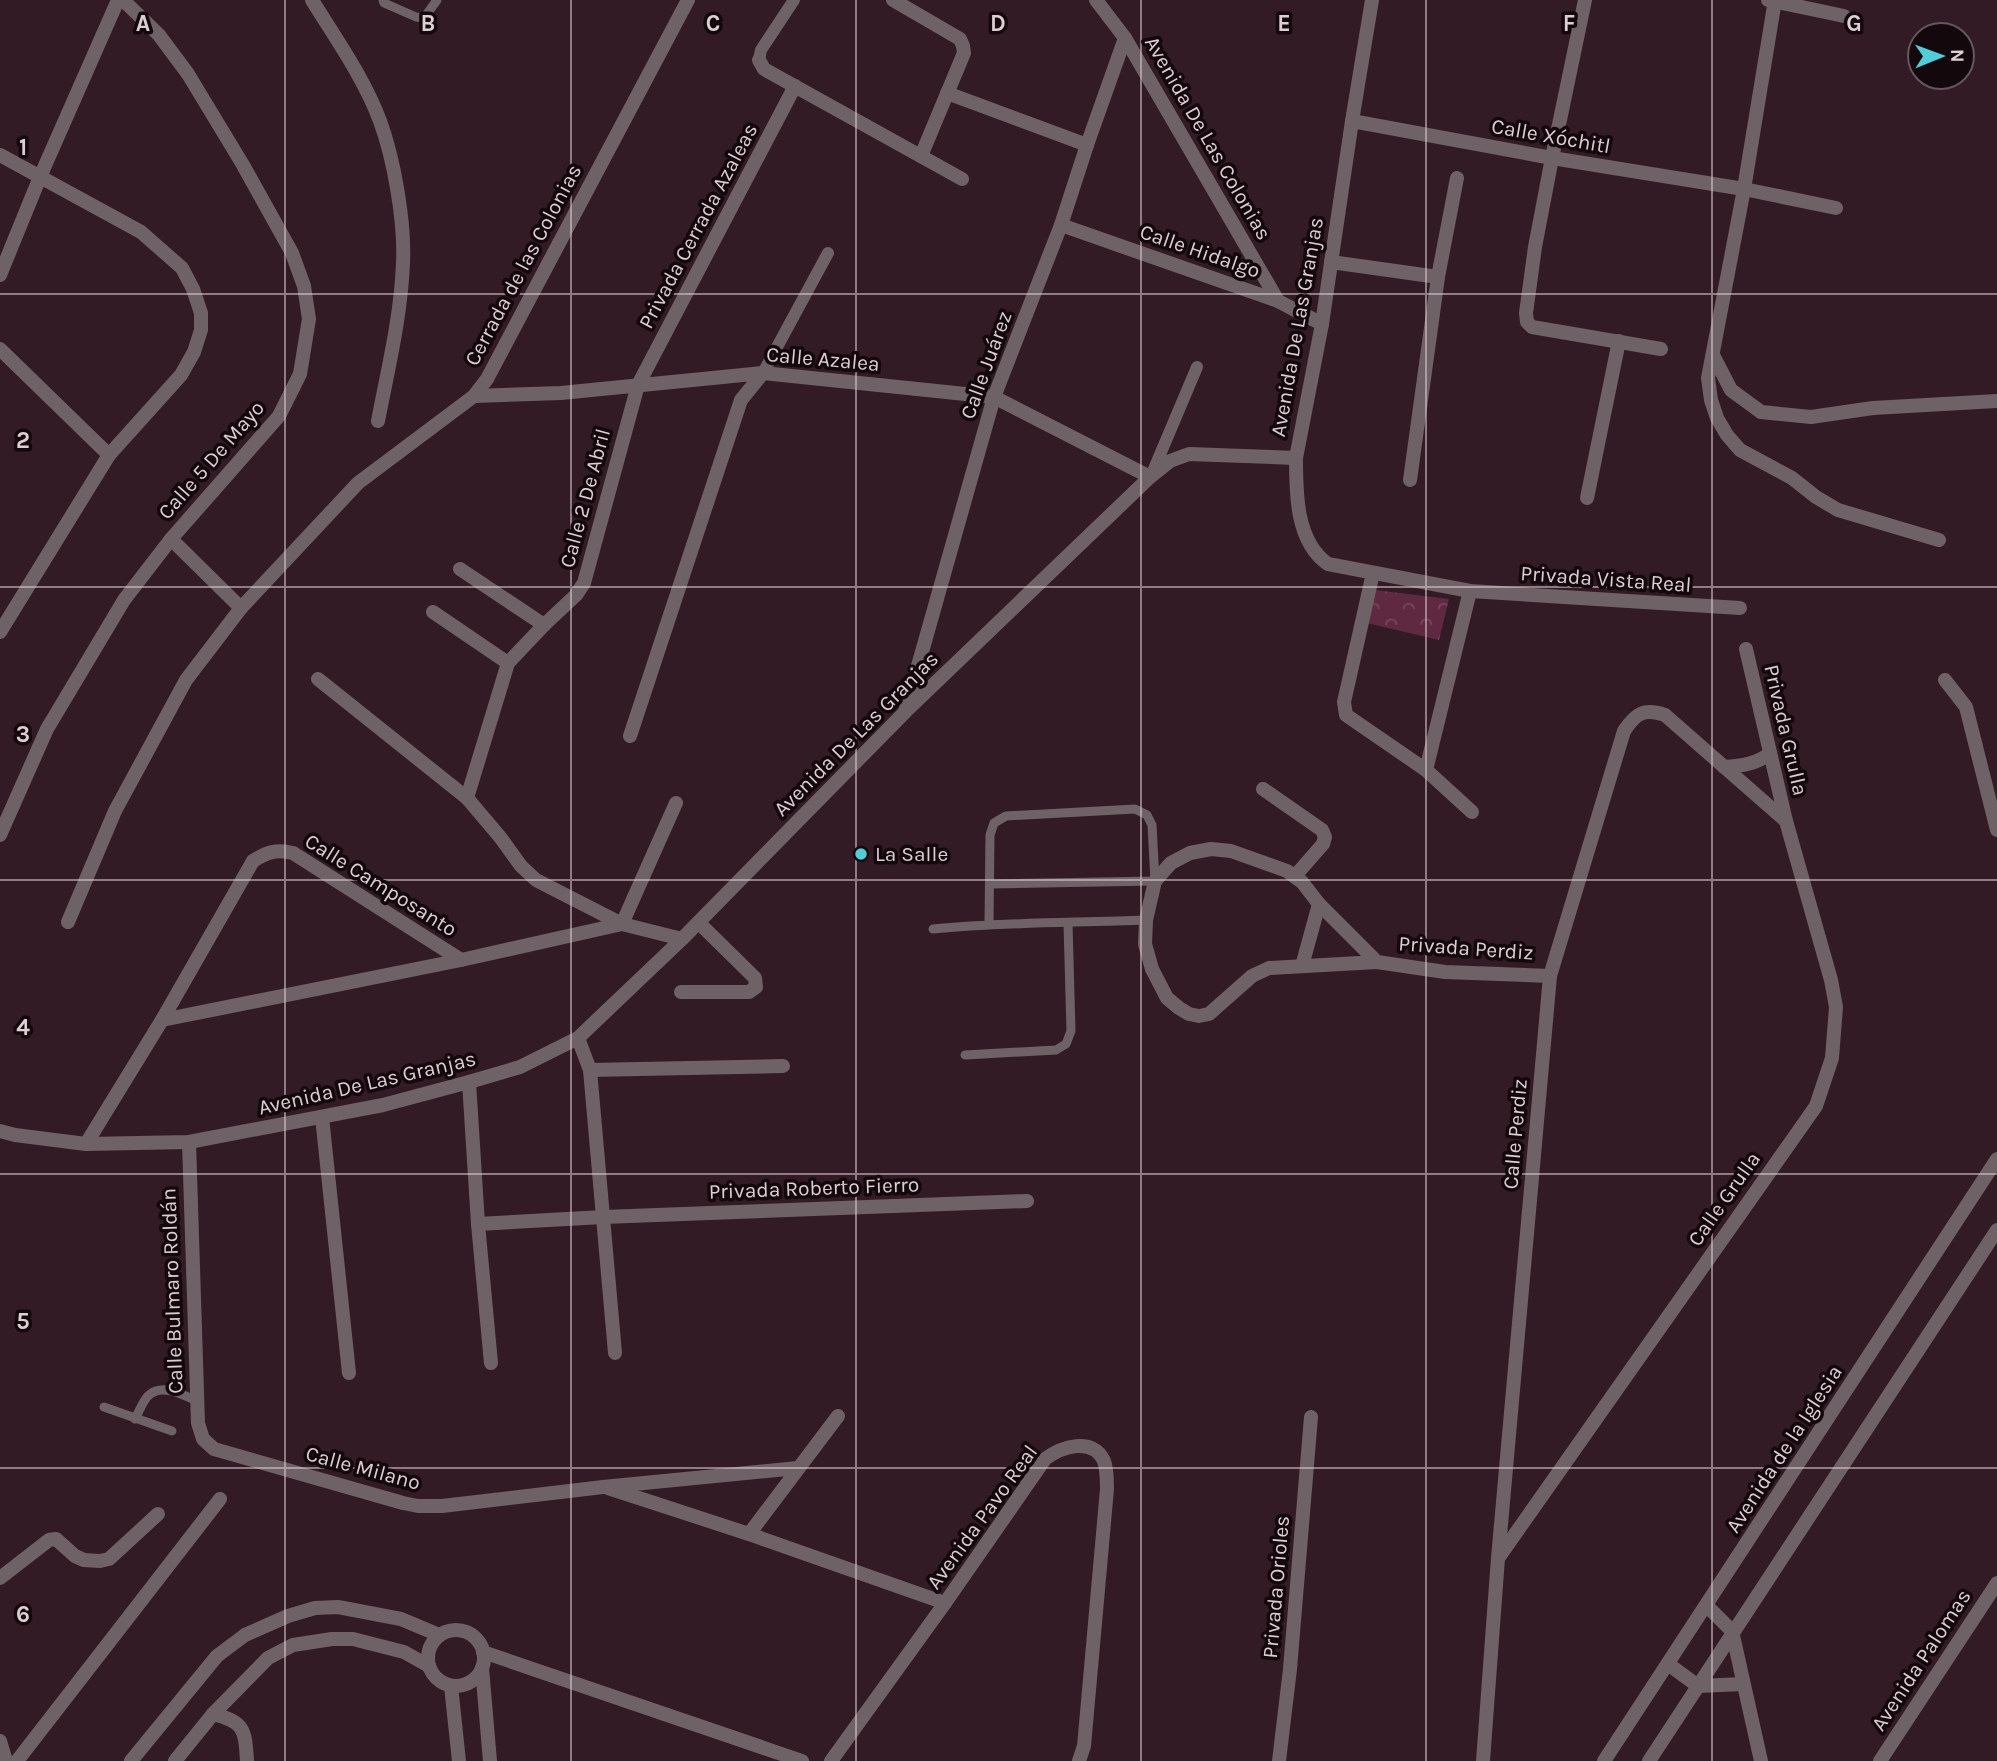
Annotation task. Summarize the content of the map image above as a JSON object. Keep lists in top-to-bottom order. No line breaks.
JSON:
{"streets":{"street":["Calle Xóchitl","Avenida De Las Colonias","Privada Cerrada Azaleas","Calle Hidalgo","Cerrada de las Colonias","Avenida De Las Granjas","Calle Azalea","Calle Juárez","Calle 5 De Mayo","Calle 2 De Abril","Privada Vista Real","Privada Grulla","Calle Camposanto","Privada Perdiz","Calle Perdiz","Privada Roberto Fierro","Calle Grulla","Calle Bulmaro Roldán","Avenida de la Iglesia","Calle Milano","Avenida Pavo Real","Privada Orioles","Avenida Palomas"]},"crossings":[["Calle Xóchitl","Avenida De Las Granjas"],["Avenida De Las Colonias","Calle Hidalgo"],["Avenida De Las Colonias","Calle Juárez"],["Privada Cerrada Azaleas","Calle Azalea"],["Privada Cerrada Azaleas","Calle 2 De Abril"],["Calle Hidalgo","Avenida De Las Granjas"],["Calle Hidalgo","Calle Juárez"],["Cerrada de las Colonias","Calle Azalea"],["Avenida De Las Granjas","Calle Azalea"],["Avenida De Las Granjas","Calle Juárez"],["Avenida De Las Granjas","Privada Vista Real"],["Avenida De Las Granjas","Calle Camposanto"],["Avenida De Las Granjas","Calle Bulmaro Roldán"],["Calle Azalea","Calle Juárez"],["Calle Azalea","Calle 2 De Abril"],["Privada Grulla","Calle Perdiz"],["Privada Grulla","Calle Grulla"],["Privada Perdiz","Calle Perdiz"],["Calle Perdiz","Calle Grulla"],["Calle Bulmaro Roldán","Calle Milano"],["Calle Milano","Avenida Pavo Real"]],"places":["La Salle"],"north":"right","grid":{"columns":["A","B","C","D","E","F","G"],"rows":["1","2","3","4","5","6"]}}
